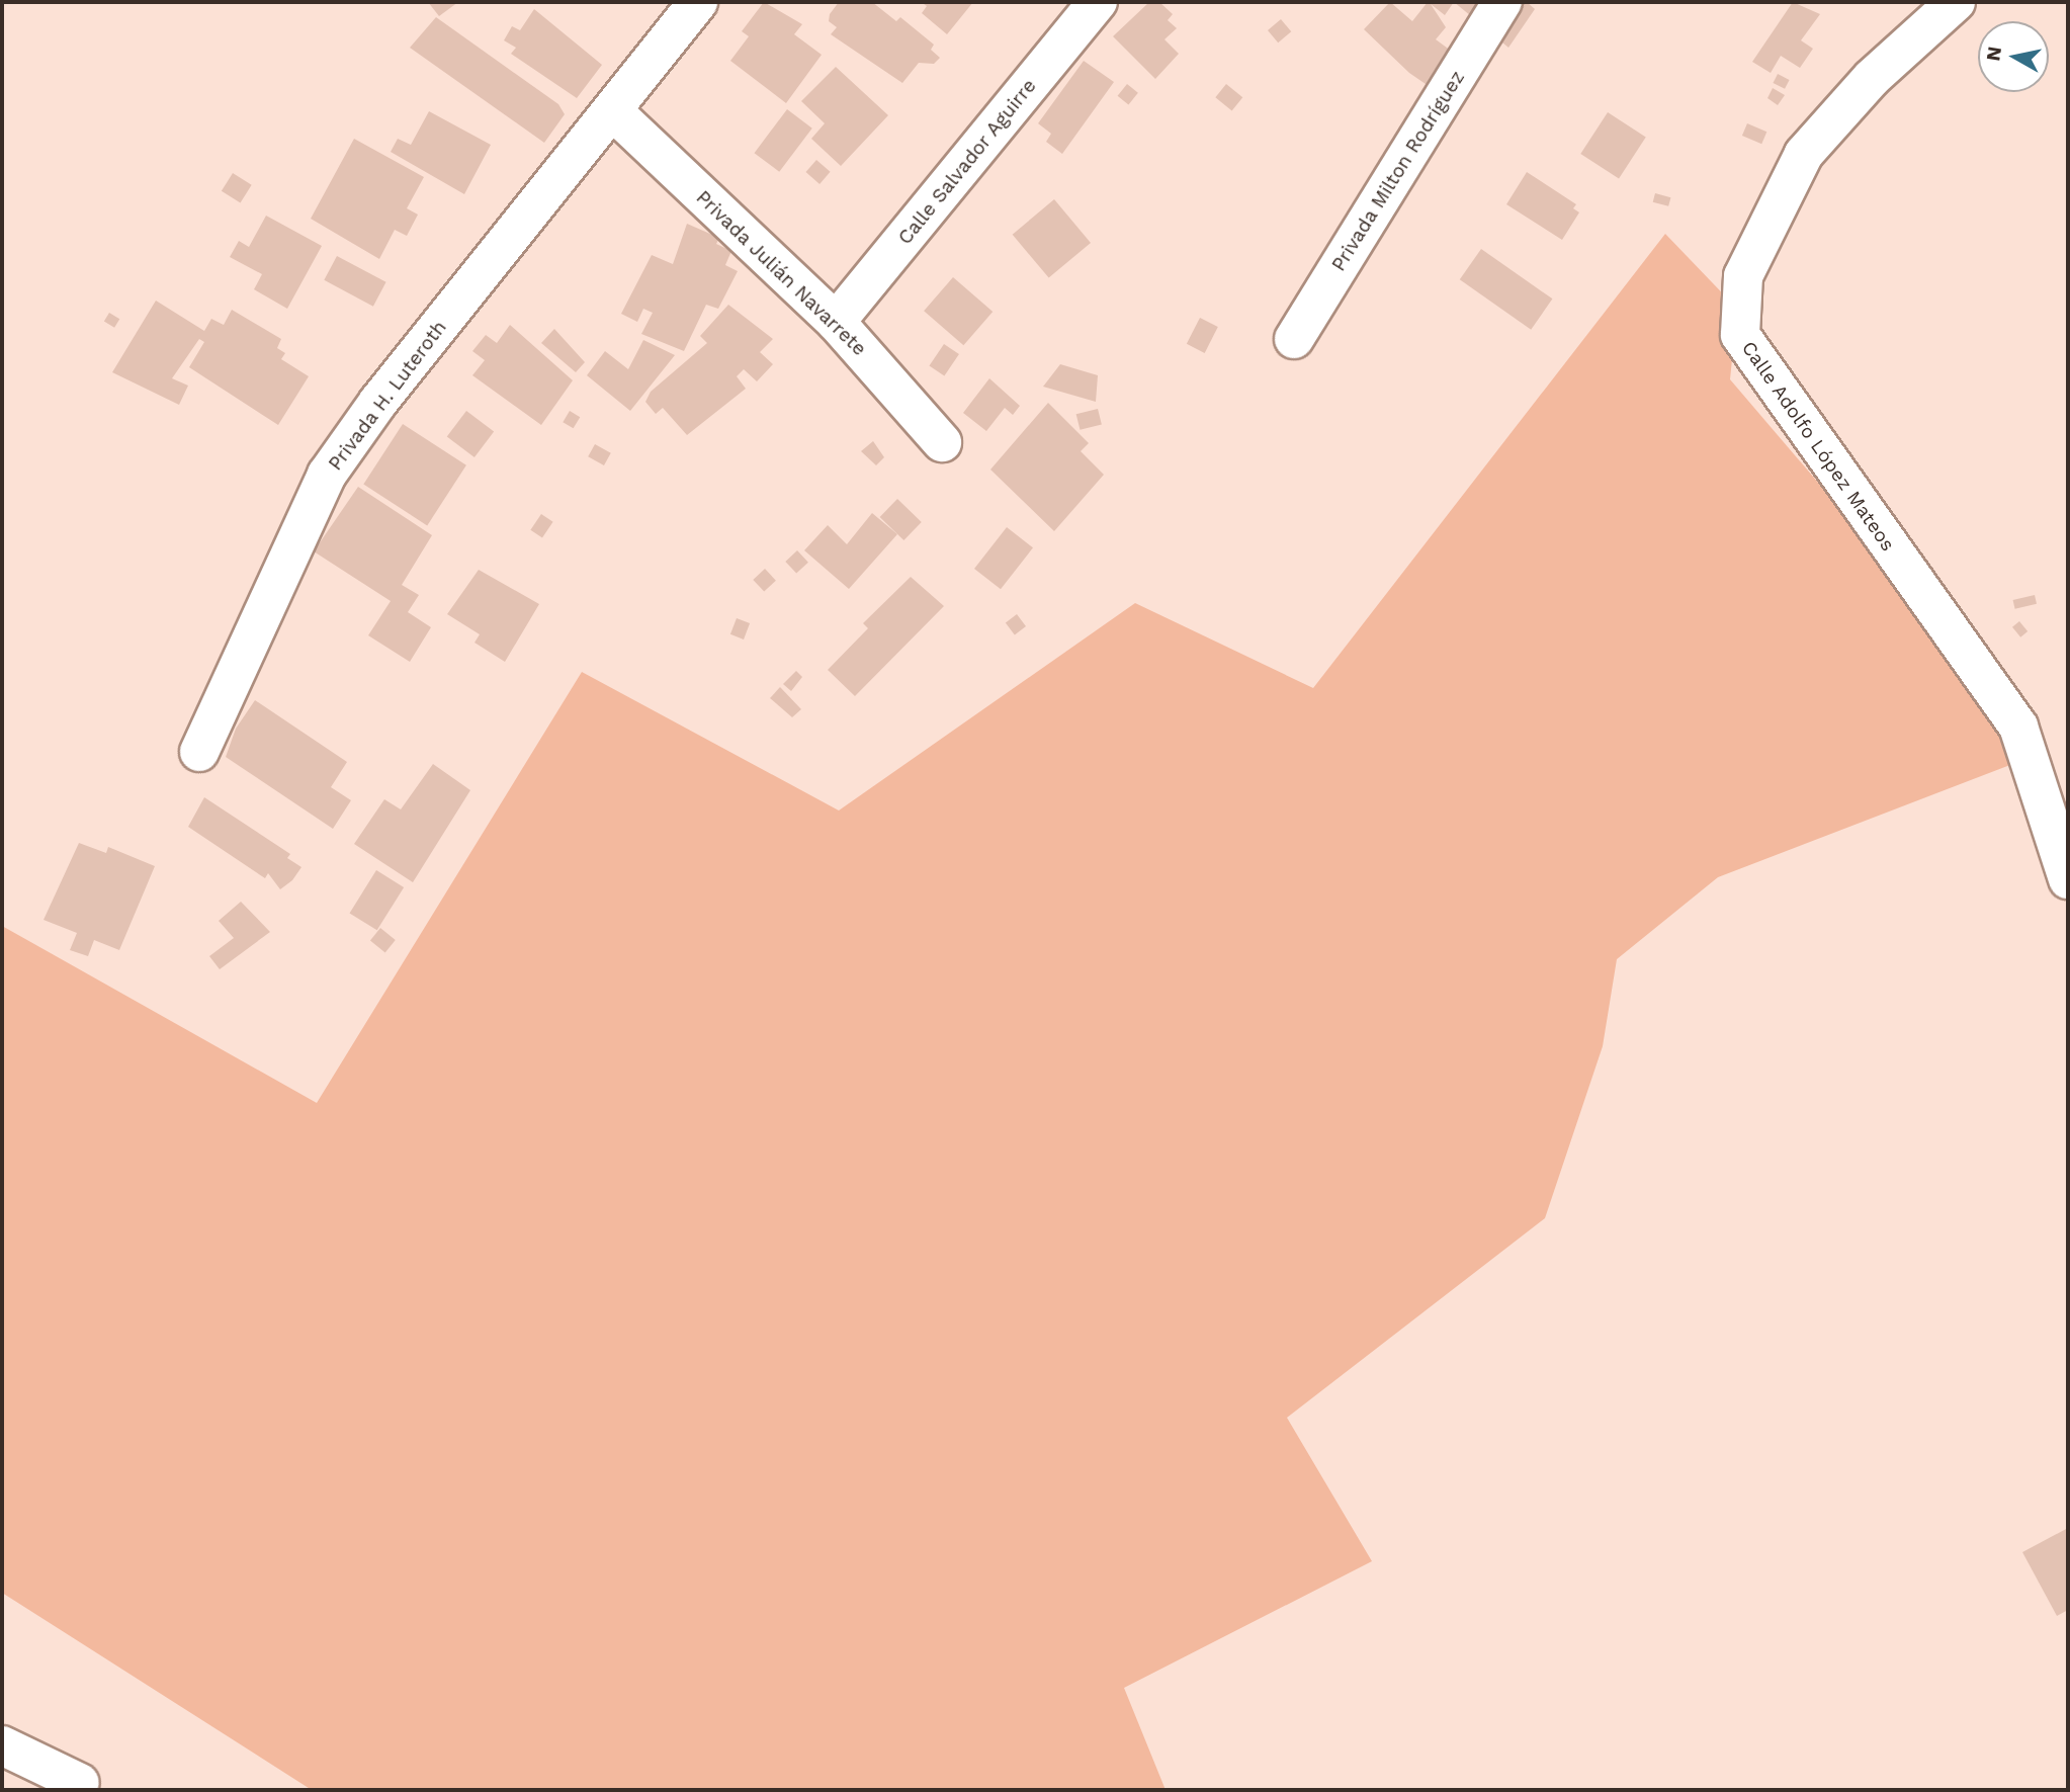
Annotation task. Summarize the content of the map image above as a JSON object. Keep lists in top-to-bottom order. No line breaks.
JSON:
{"streets":{"street":["Calle Salvador Aguirre","Privada Milton Rodríguez","Privada Julián Navarrete","Privada H. Luteroth","Calle Adolfo López Mateos"]},"crossings":[["Calle Salvador Aguirre","Privada Julián Navarrete"],["Privada Julián Navarrete","Privada H. Luteroth"]],"north":"left"}
